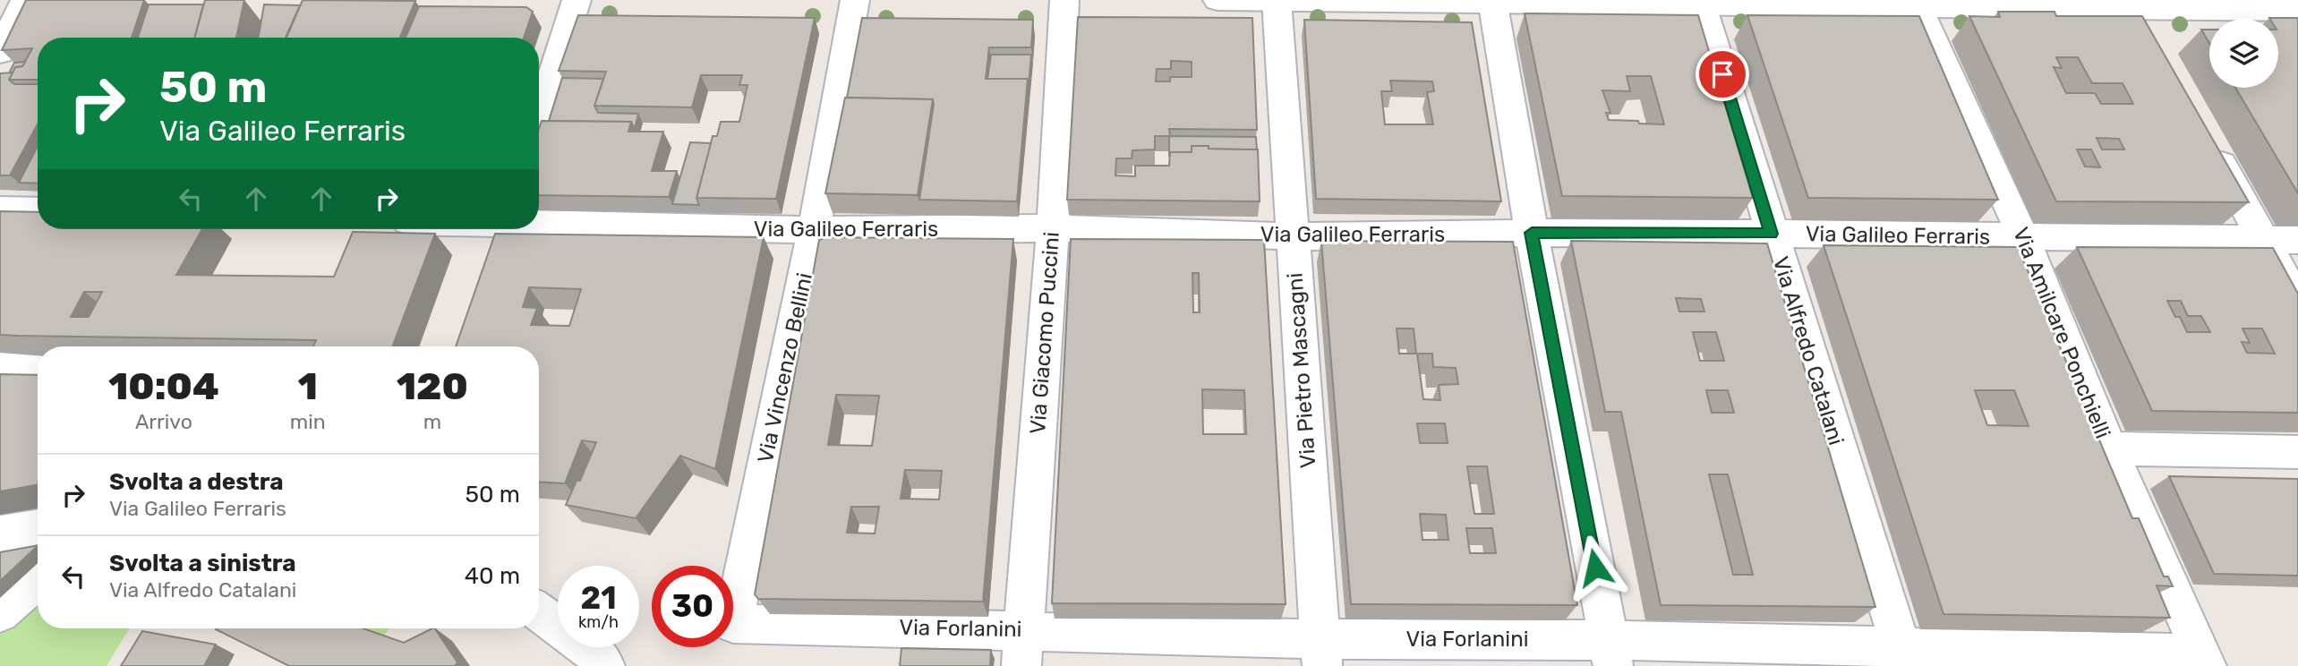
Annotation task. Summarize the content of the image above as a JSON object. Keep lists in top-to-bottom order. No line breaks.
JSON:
{"streets":{"street":["Via Galileo Ferraris","Via Giacomo Puccini","Via Amilcare Ponchielli","Via Alfredo Catalani","Via Vincenzo Bellini","Via Pietro Mascagni","Via Forlanini"]},"crossings":[["Via Galileo Ferraris","Via Giacomo Puccini"],["Via Galileo Ferraris","Via Amilcare Ponchielli"],["Via Galileo Ferraris","Via Alfredo Catalani"],["Via Galileo Ferraris","Via Vincenzo Bellini"],["Via Galileo Ferraris","Via Pietro Mascagni"],["Via Giacomo Puccini","Via Forlanini"],["Via Amilcare Ponchielli","Via Forlanini"],["Via Alfredo Catalani","Via Forlanini"],["Via Vincenzo Bellini","Via Forlanini"],["Via Pietro Mascagni","Via Forlanini"]],"page":{"turn":["50 m","Via Galileo Ferraris"],"eta":["10:04","Arrivo","1","min","120","m"],"list":[{"name":"Svolta a destra","note":"Via Galileo Ferraris","value":"50 m"},{"name":"Svolta a sinistra","note":"Via Alfredo Catalani","value":"40 m"}],"speed":"21 km/h","limit":"30"}}
